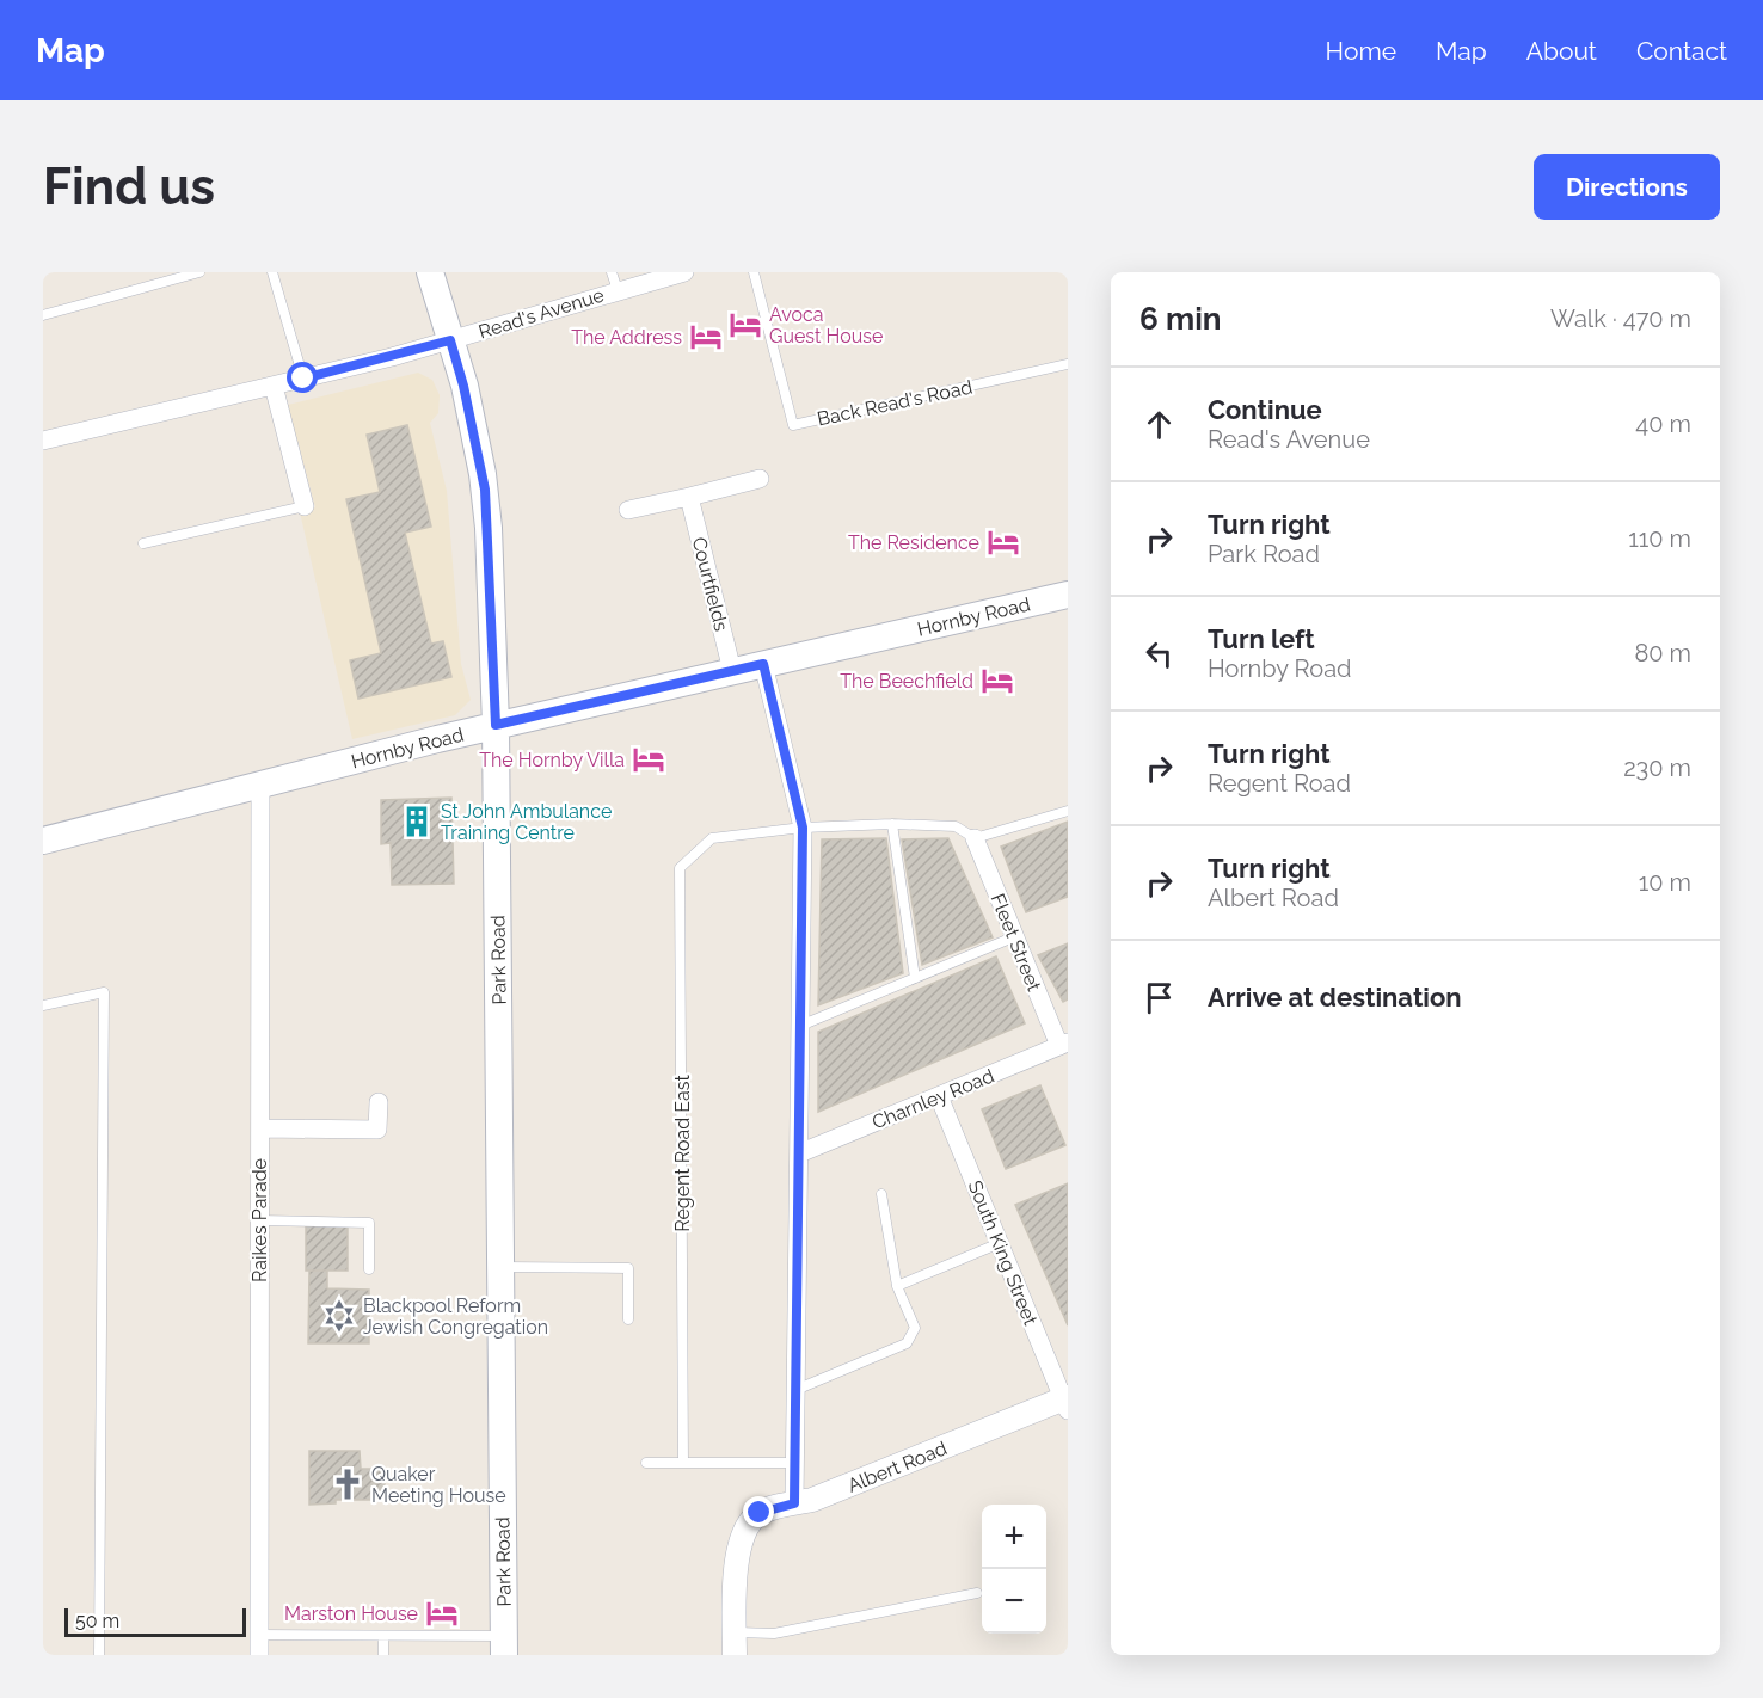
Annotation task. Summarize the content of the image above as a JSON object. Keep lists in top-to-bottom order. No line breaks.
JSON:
{"streets":{"main road":["Hornby Road","Park Road"],"street":["Read's Avenue","Courtfields","Fleet Street","Charnley Road","Raikes Parade","South King Street","Albert Road"],"lane":["Back Read's Road","Regent Road East"]},"crossings":[["Read's Avenue","Park Road"],["Courtfields","Hornby Road"],["Hornby Road","Park Road"],["Hornby Road","Raikes Parade"],["Fleet Street","Charnley Road"],["Fleet Street","Regent Road East"],["Charnley Road","South King Street"],["South King Street","Albert Road"]],"places":{"hotel":["Avoca Guest House","The Address","The Residence","The Beechfield","The Hornby Villa","Marston House"],"building":["St John Ambulance Training Centre"],"synagogue":["Blackpool Reform Jewish Congregation"],"church":["Quaker Meeting House"]},"scale_bar":"50 m","page":{"header":"Map","nav":["Home","Map","About","Contact"],"buttons":"Directions","title":"Find us","heading":["6 min","Walk · 470 m"],"list":[["Continue","Read's Avenue","40 m"],["Turn right","Park Road","110 m"],["Turn left","Hornby Road","80 m"],["Turn right","Regent Road","230 m"],["Turn right","Albert Road","10 m"],"Arrive at destination"],"map_buttons":["+","−"],"scale":"50 m"}}
